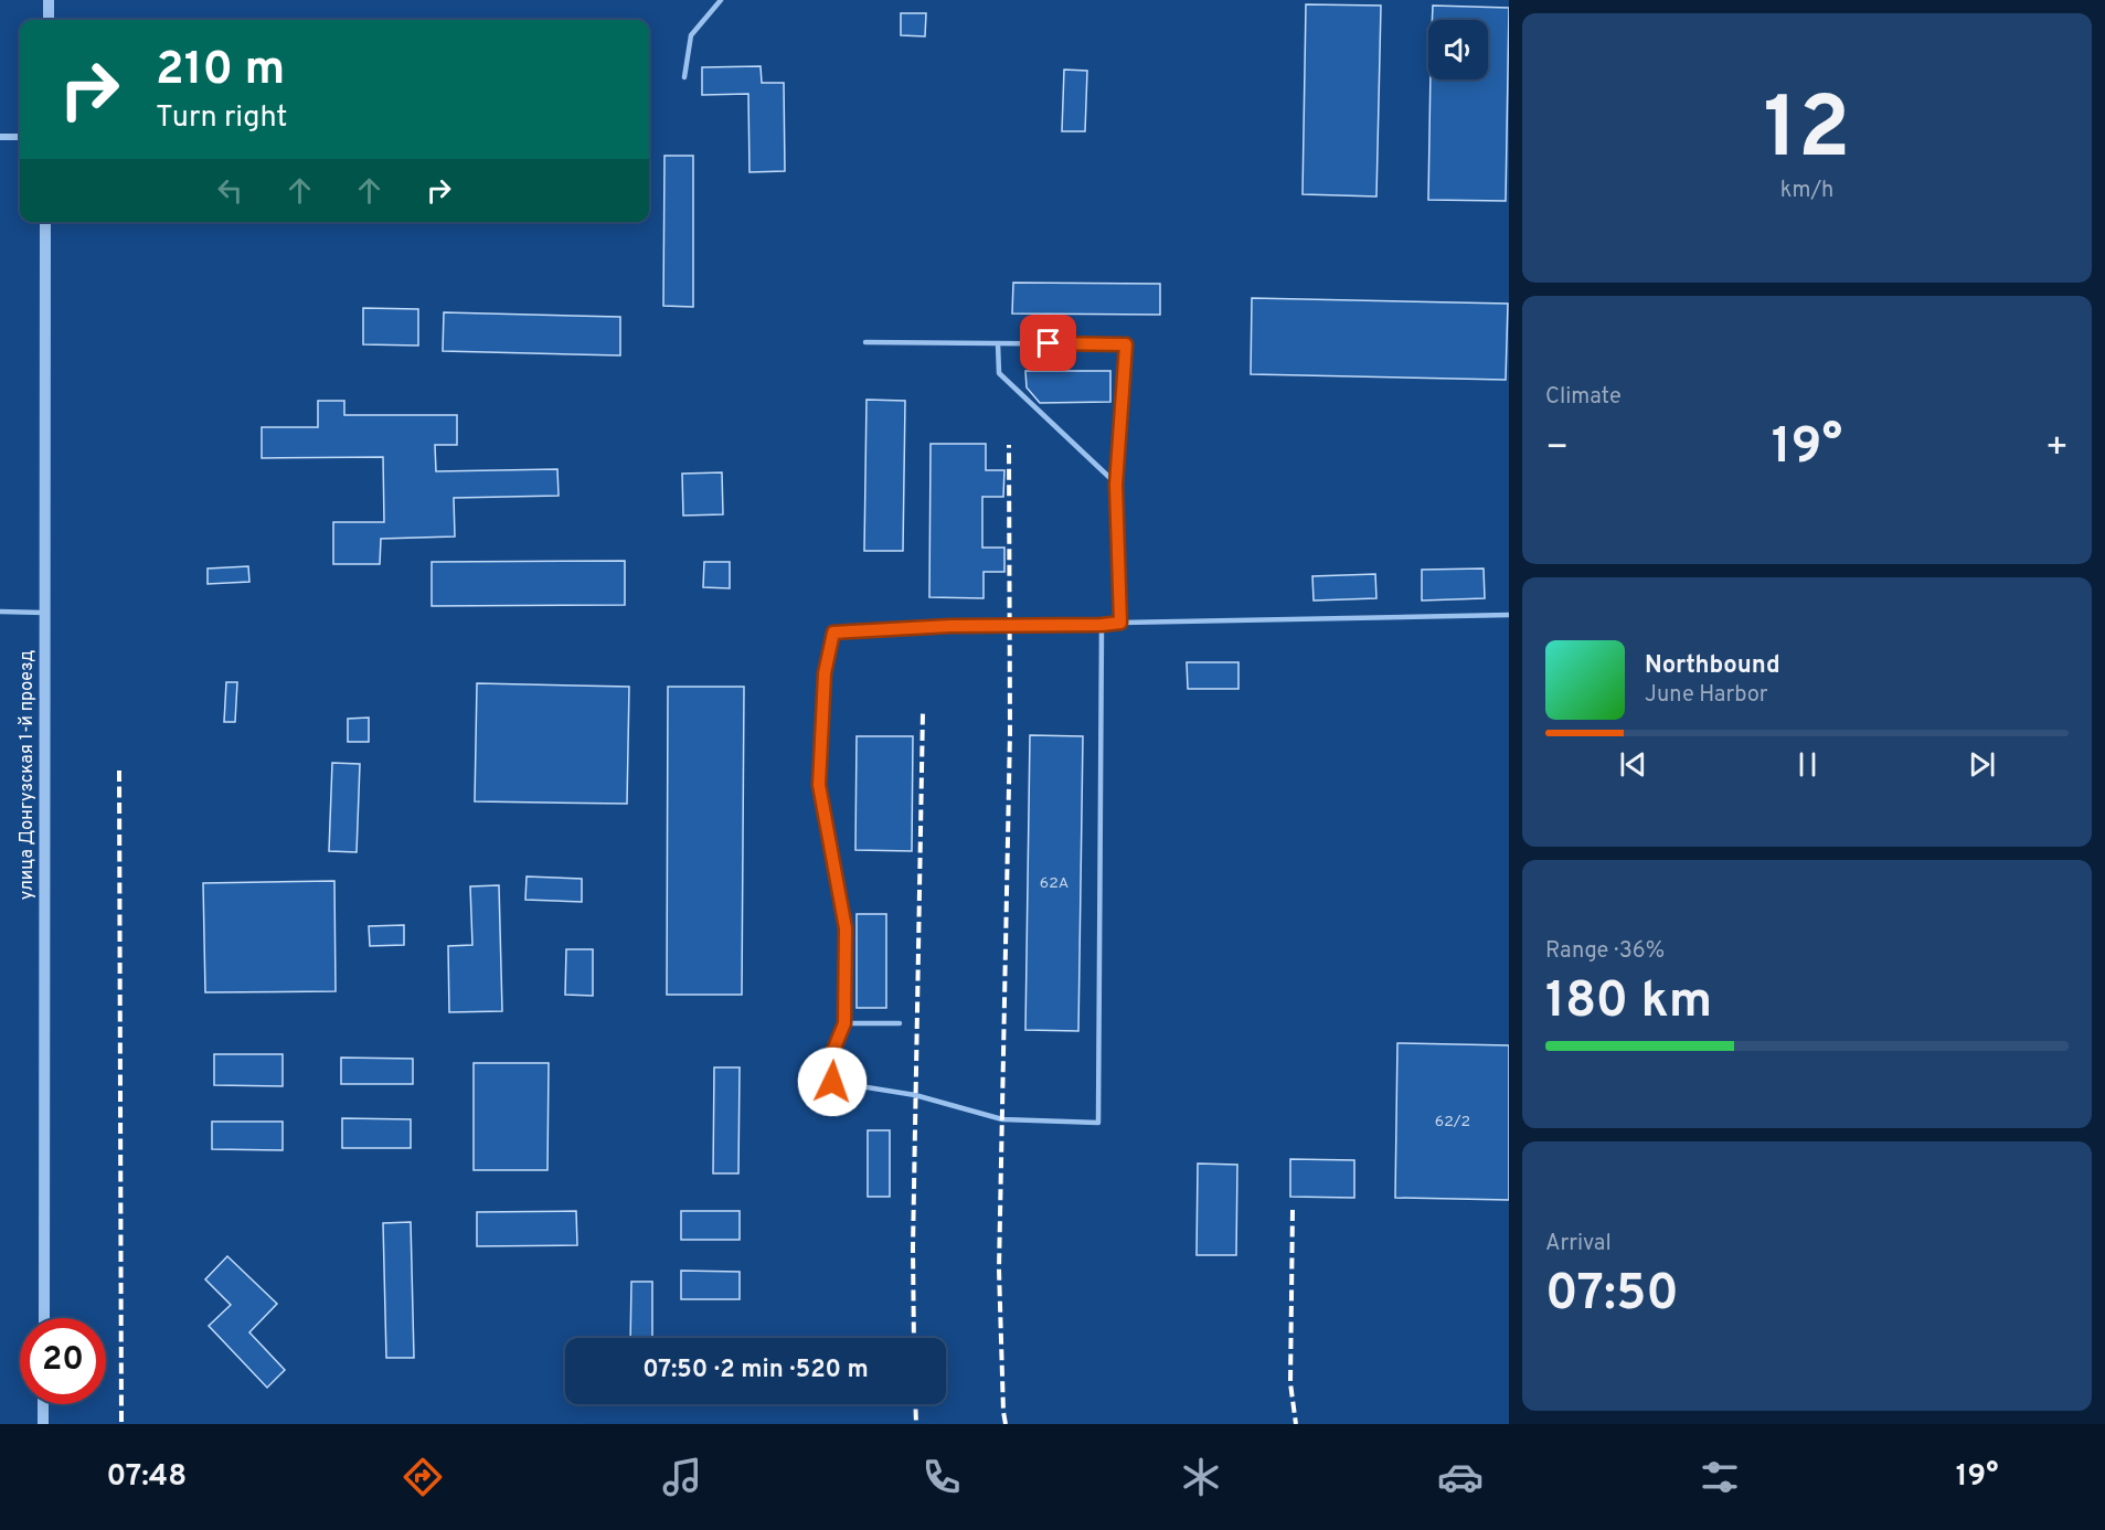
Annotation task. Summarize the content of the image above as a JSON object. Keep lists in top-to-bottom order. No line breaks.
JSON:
{"streets":{"street":["улица Донгузская 1-й проезд"]},"house_numbers":["62А","62/2"],"page":{"tile":[["12","km/h"],"Climate",["Range · 36%","180 km"],["Arrival","07:50"]],"turn":["210 m","Turn right"],"heat":["−","19°","+"],"song":["Northbound","June Harbor"],"limit":"20","trip":"07:50 · 2 min · 520 m","tabs":["07:48","19°"]}}
